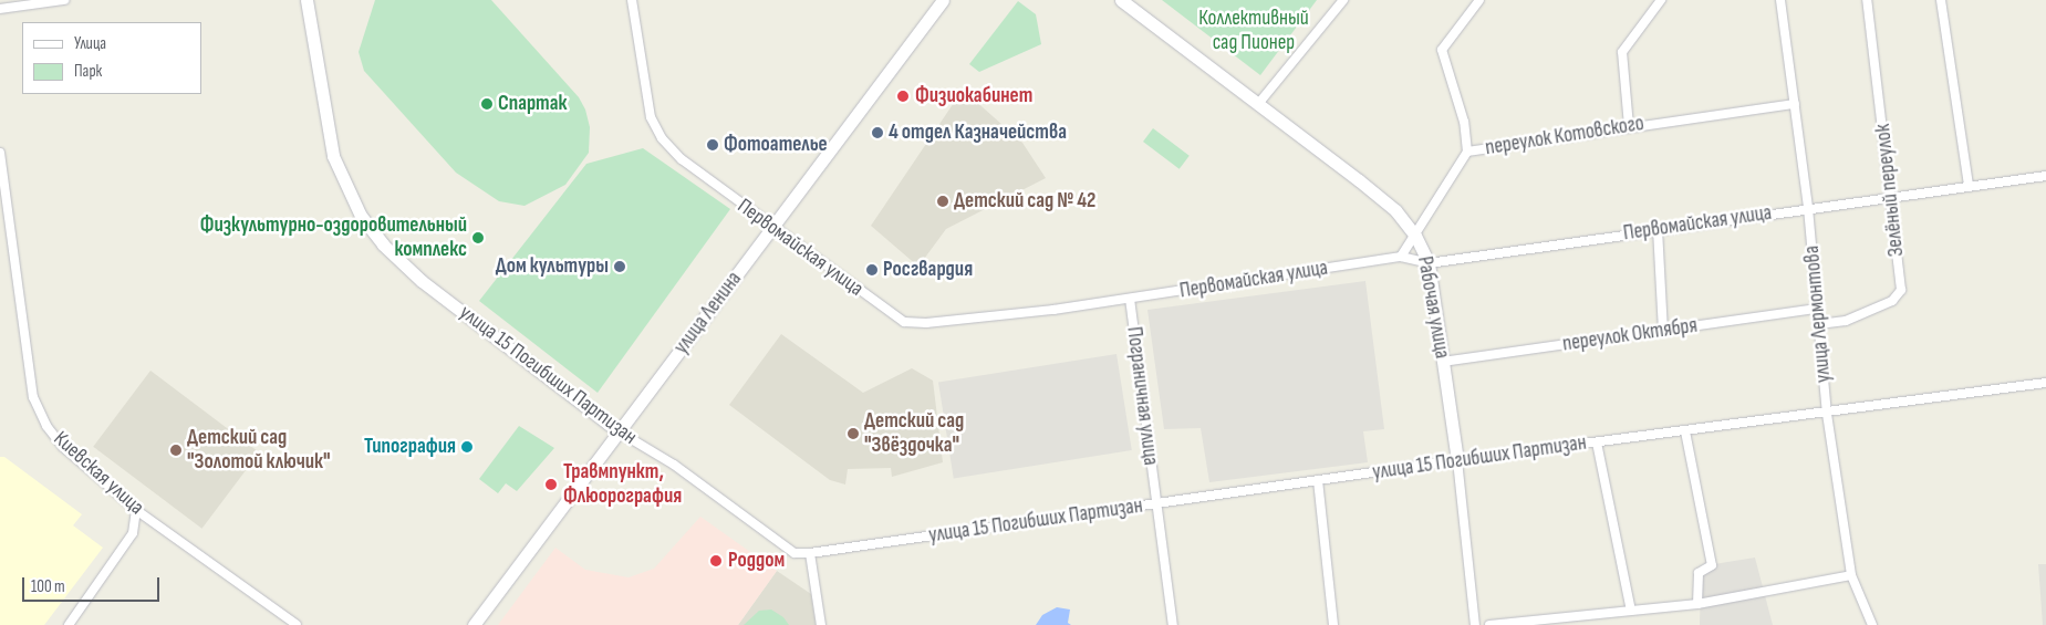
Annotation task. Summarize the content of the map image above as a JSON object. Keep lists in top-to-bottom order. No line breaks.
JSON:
{"streets":{"street":["переулок Котовского","Зелёный переулок","Первомайская улица","Рабочая улица","улица Ленина","улица Лермонтова","переулок Октября","улица 15 Погибших Партизан","Пограничная улица","Киевская улица"]},"crossings":[["переулок Котовского","улица Лермонтова"],["Зелёный переулок","Первомайская улица"],["Зелёный переулок","улица Лермонтова"],["Первомайская улица","Рабочая улица"],["Первомайская улица","улица Ленина"],["Первомайская улица","улица Лермонтова"],["Первомайская улица","Пограничная улица"],["Рабочая улица","переулок Октября"],["Рабочая улица","улица 15 Погибших Партизан"],["улица Ленина","улица 15 Погибших Партизан"],["улица Лермонтова","переулок Октября"],["улица Лермонтова","улица 15 Погибших Партизан"],["улица 15 Погибших Партизан","Пограничная улица"]],"parks":["Коллективный сад Пионер"],"places":["Физиокабинет","Спартак","4 отдел Казначейства","Фотоателье","Детский сад № 42","Физкультурно-оздоровительный комплекс","Дом культуры","Росгвардия","Детский сад \"Звёздочка\"","Типография","Детский сад \"Золотой ключик\"","Травмпункт, Флюорография","Роддом"],"legend":["Улица","Парк"],"scale_bar":"100 m"}
